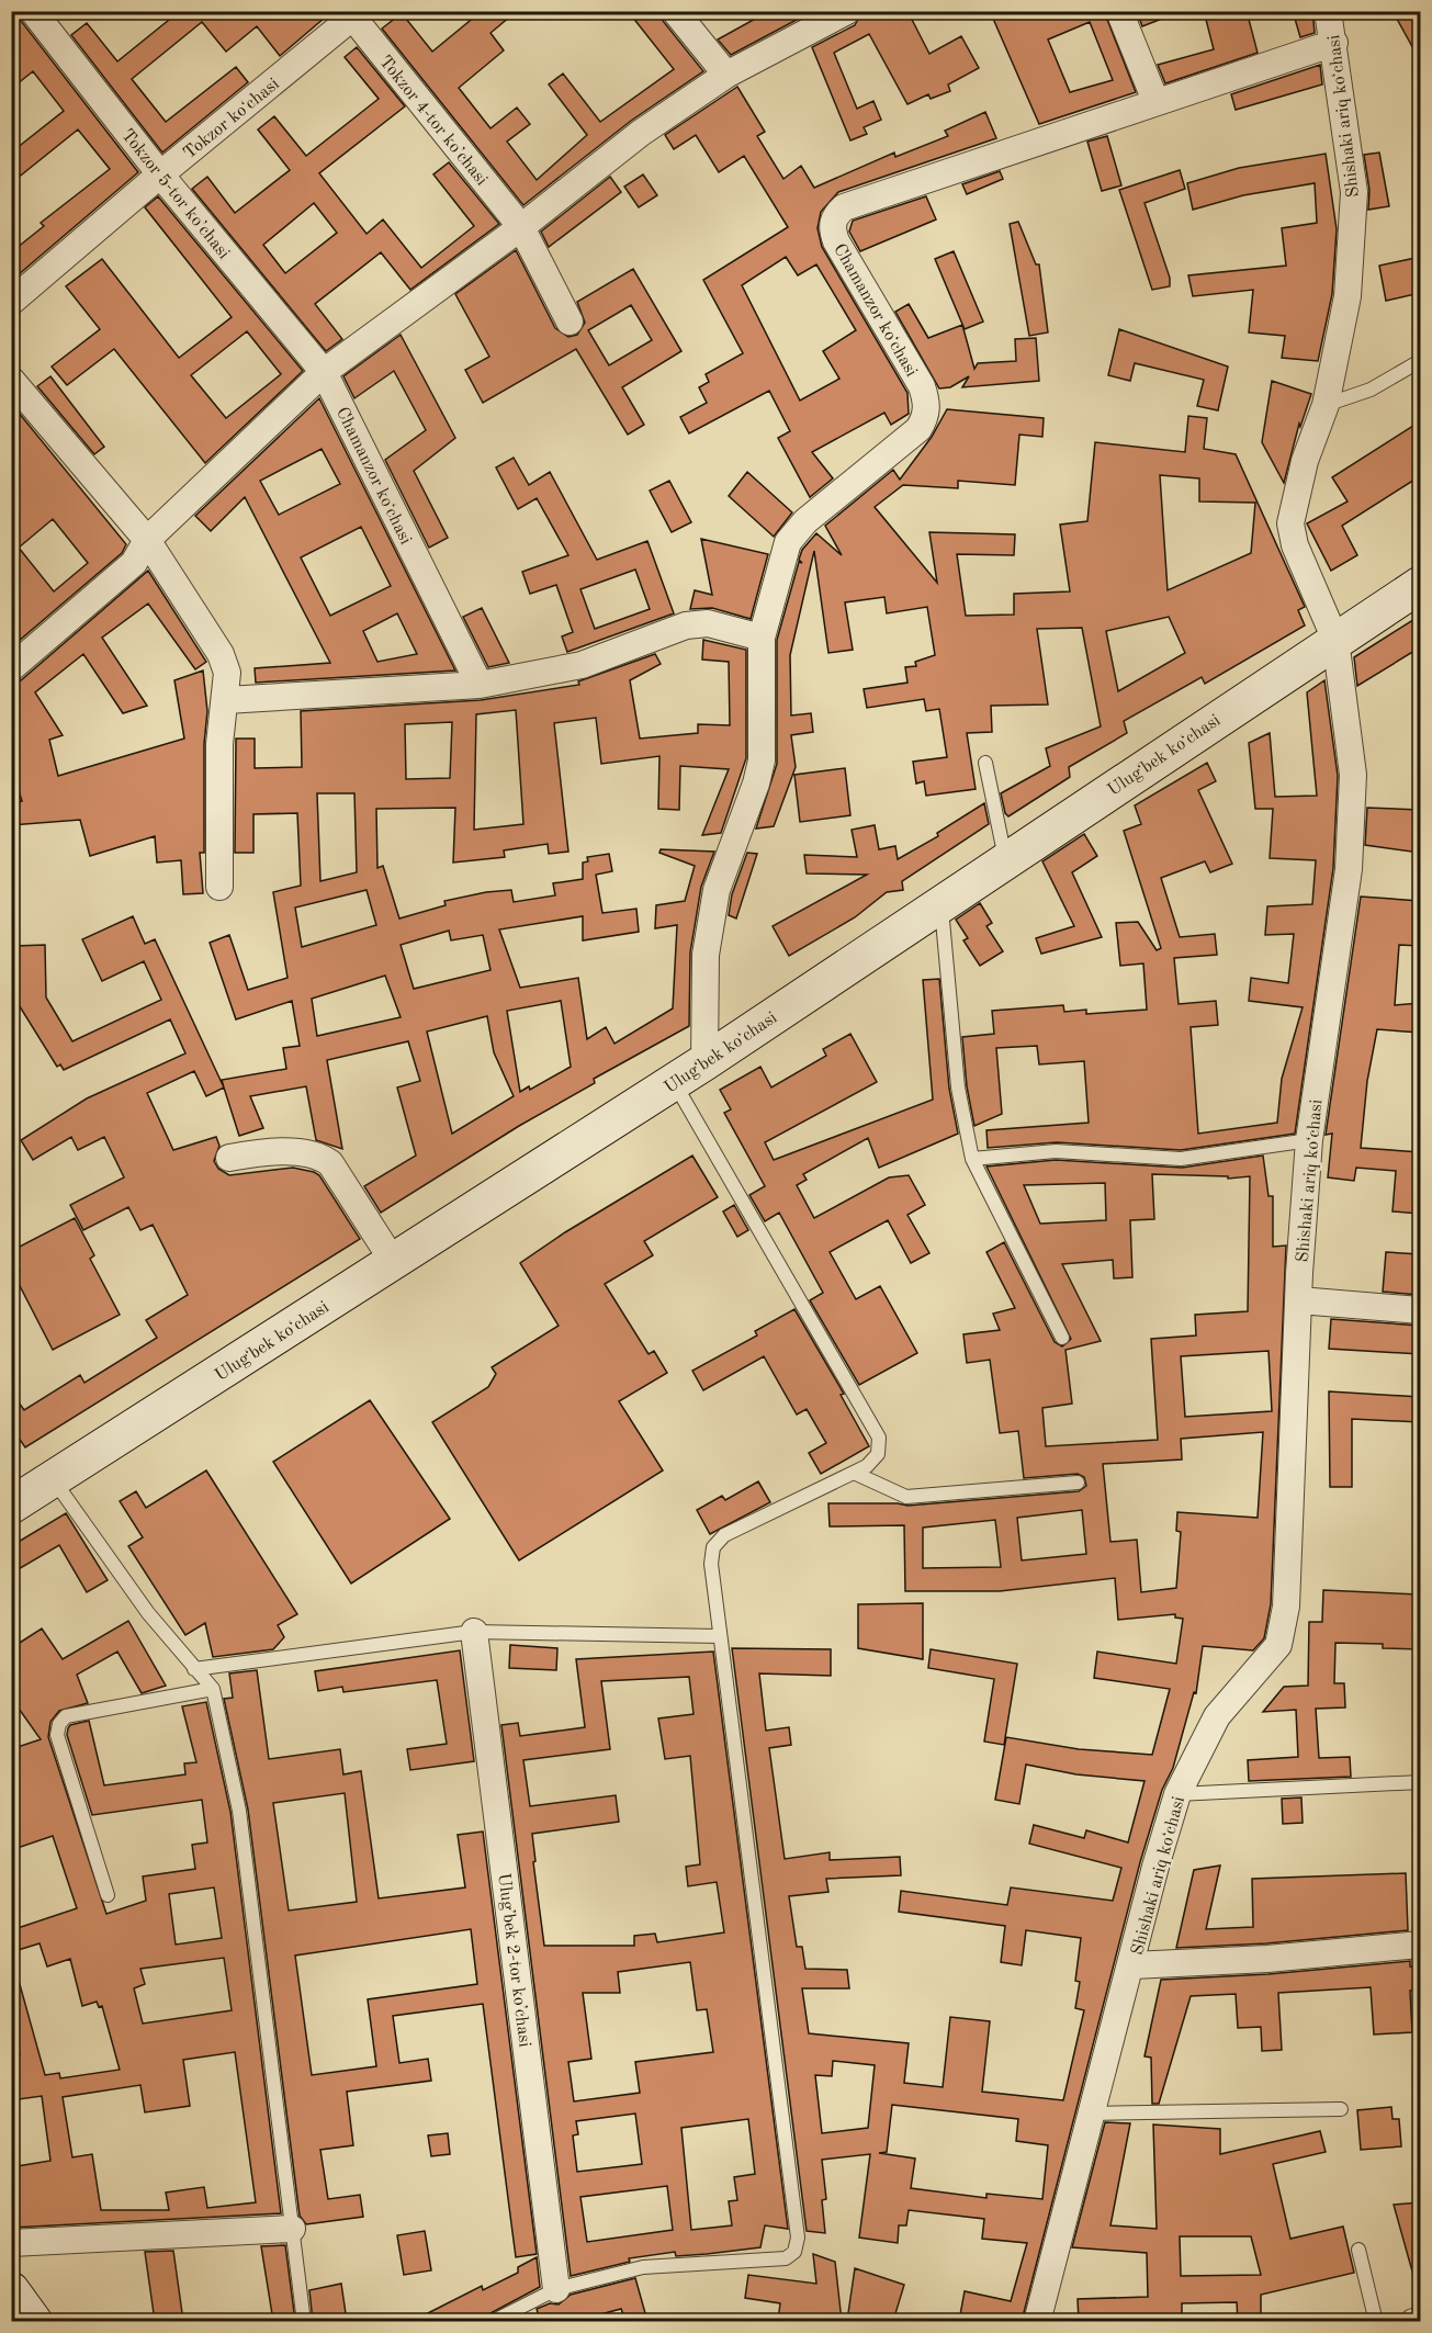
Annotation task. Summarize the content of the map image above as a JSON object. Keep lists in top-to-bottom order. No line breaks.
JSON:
{"streets":{"street":["Shishaki ariq koʻchasi","Tokzor koʻchasi","Tokzor 4-tor koʼchasi","Tokzor 5-tor koʼchasi","Chamanzor koʻchasi","Ulugʻbek koʻchasi","Ulugʼbek 2-tor koʼchasi"]},"crossings":[["Shishaki ariq koʻchasi","Chamanzor koʻchasi"],["Shishaki ariq koʻchasi","Ulugʻbek koʻchasi"],["Tokzor koʻchasi","Tokzor 4-tor koʼchasi"],["Tokzor koʻchasi","Tokzor 5-tor koʼchasi"],["Tokzor 5-tor koʼchasi","Chamanzor koʻchasi"],["Chamanzor koʻchasi","Ulugʻbek koʻchasi"]]}
